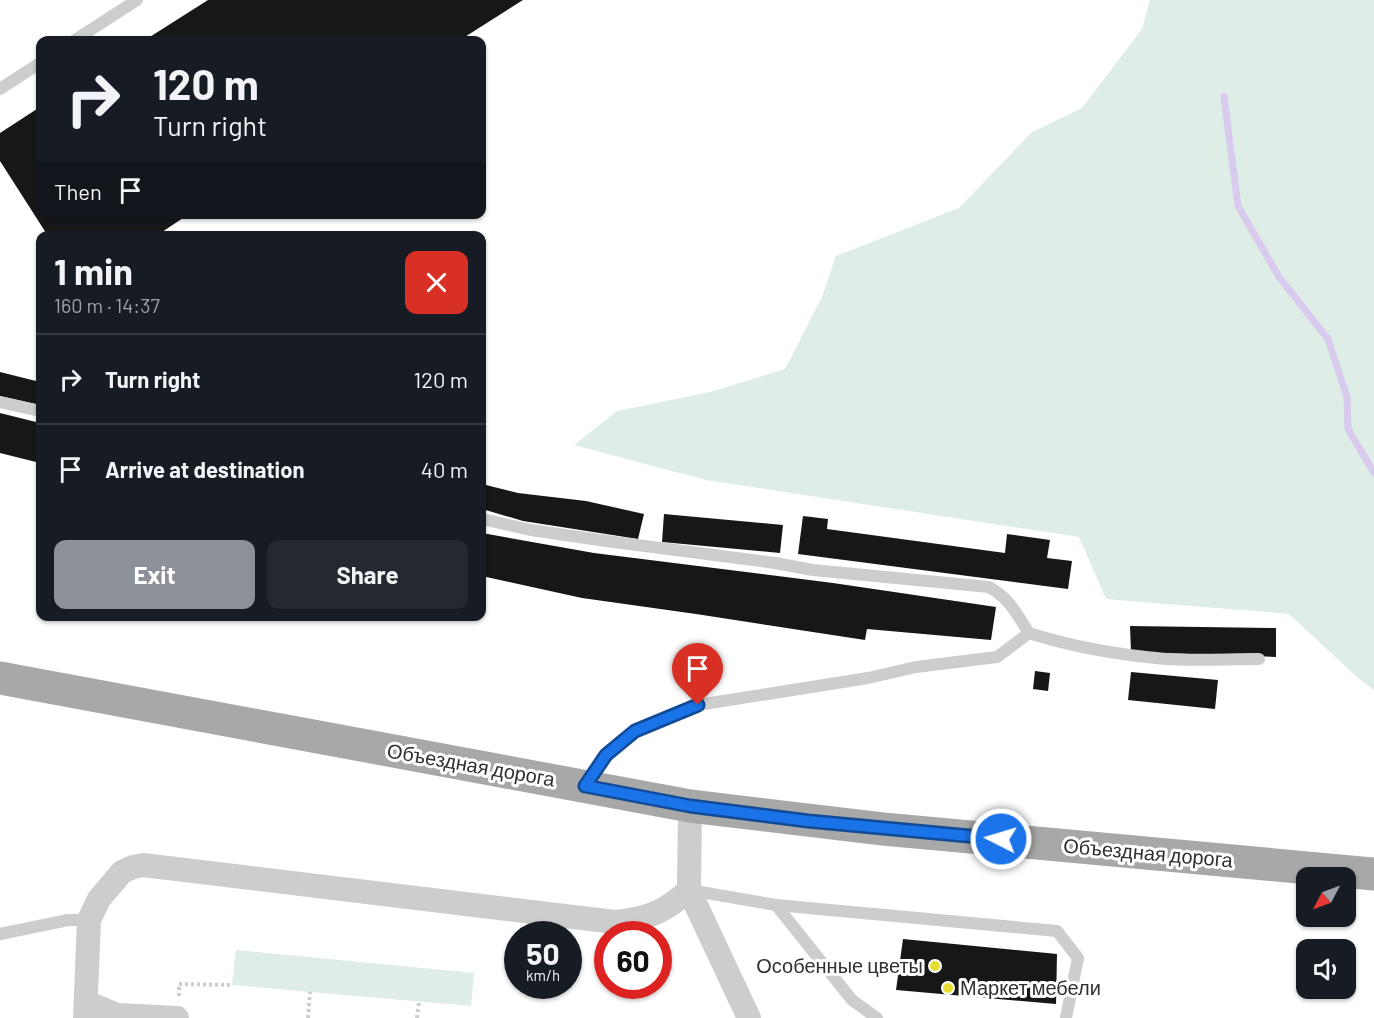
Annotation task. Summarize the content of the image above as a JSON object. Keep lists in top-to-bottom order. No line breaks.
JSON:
{"streets":{"main road":["Объездная дорога"]},"places":["Особенные цветы","Маркет мебели"],"north":"bottom left","page":{"turn":["120 m","Turn right"],"then":"Then","heading":["1 min","160 m · 14:37"],"list":[{"name":"Turn right","value":"120 m"},{"name":"Arrive at destination","value":"40 m"}],"buttons":["Exit","Share"],"speed":"50 km/h","limit":"60"}}
